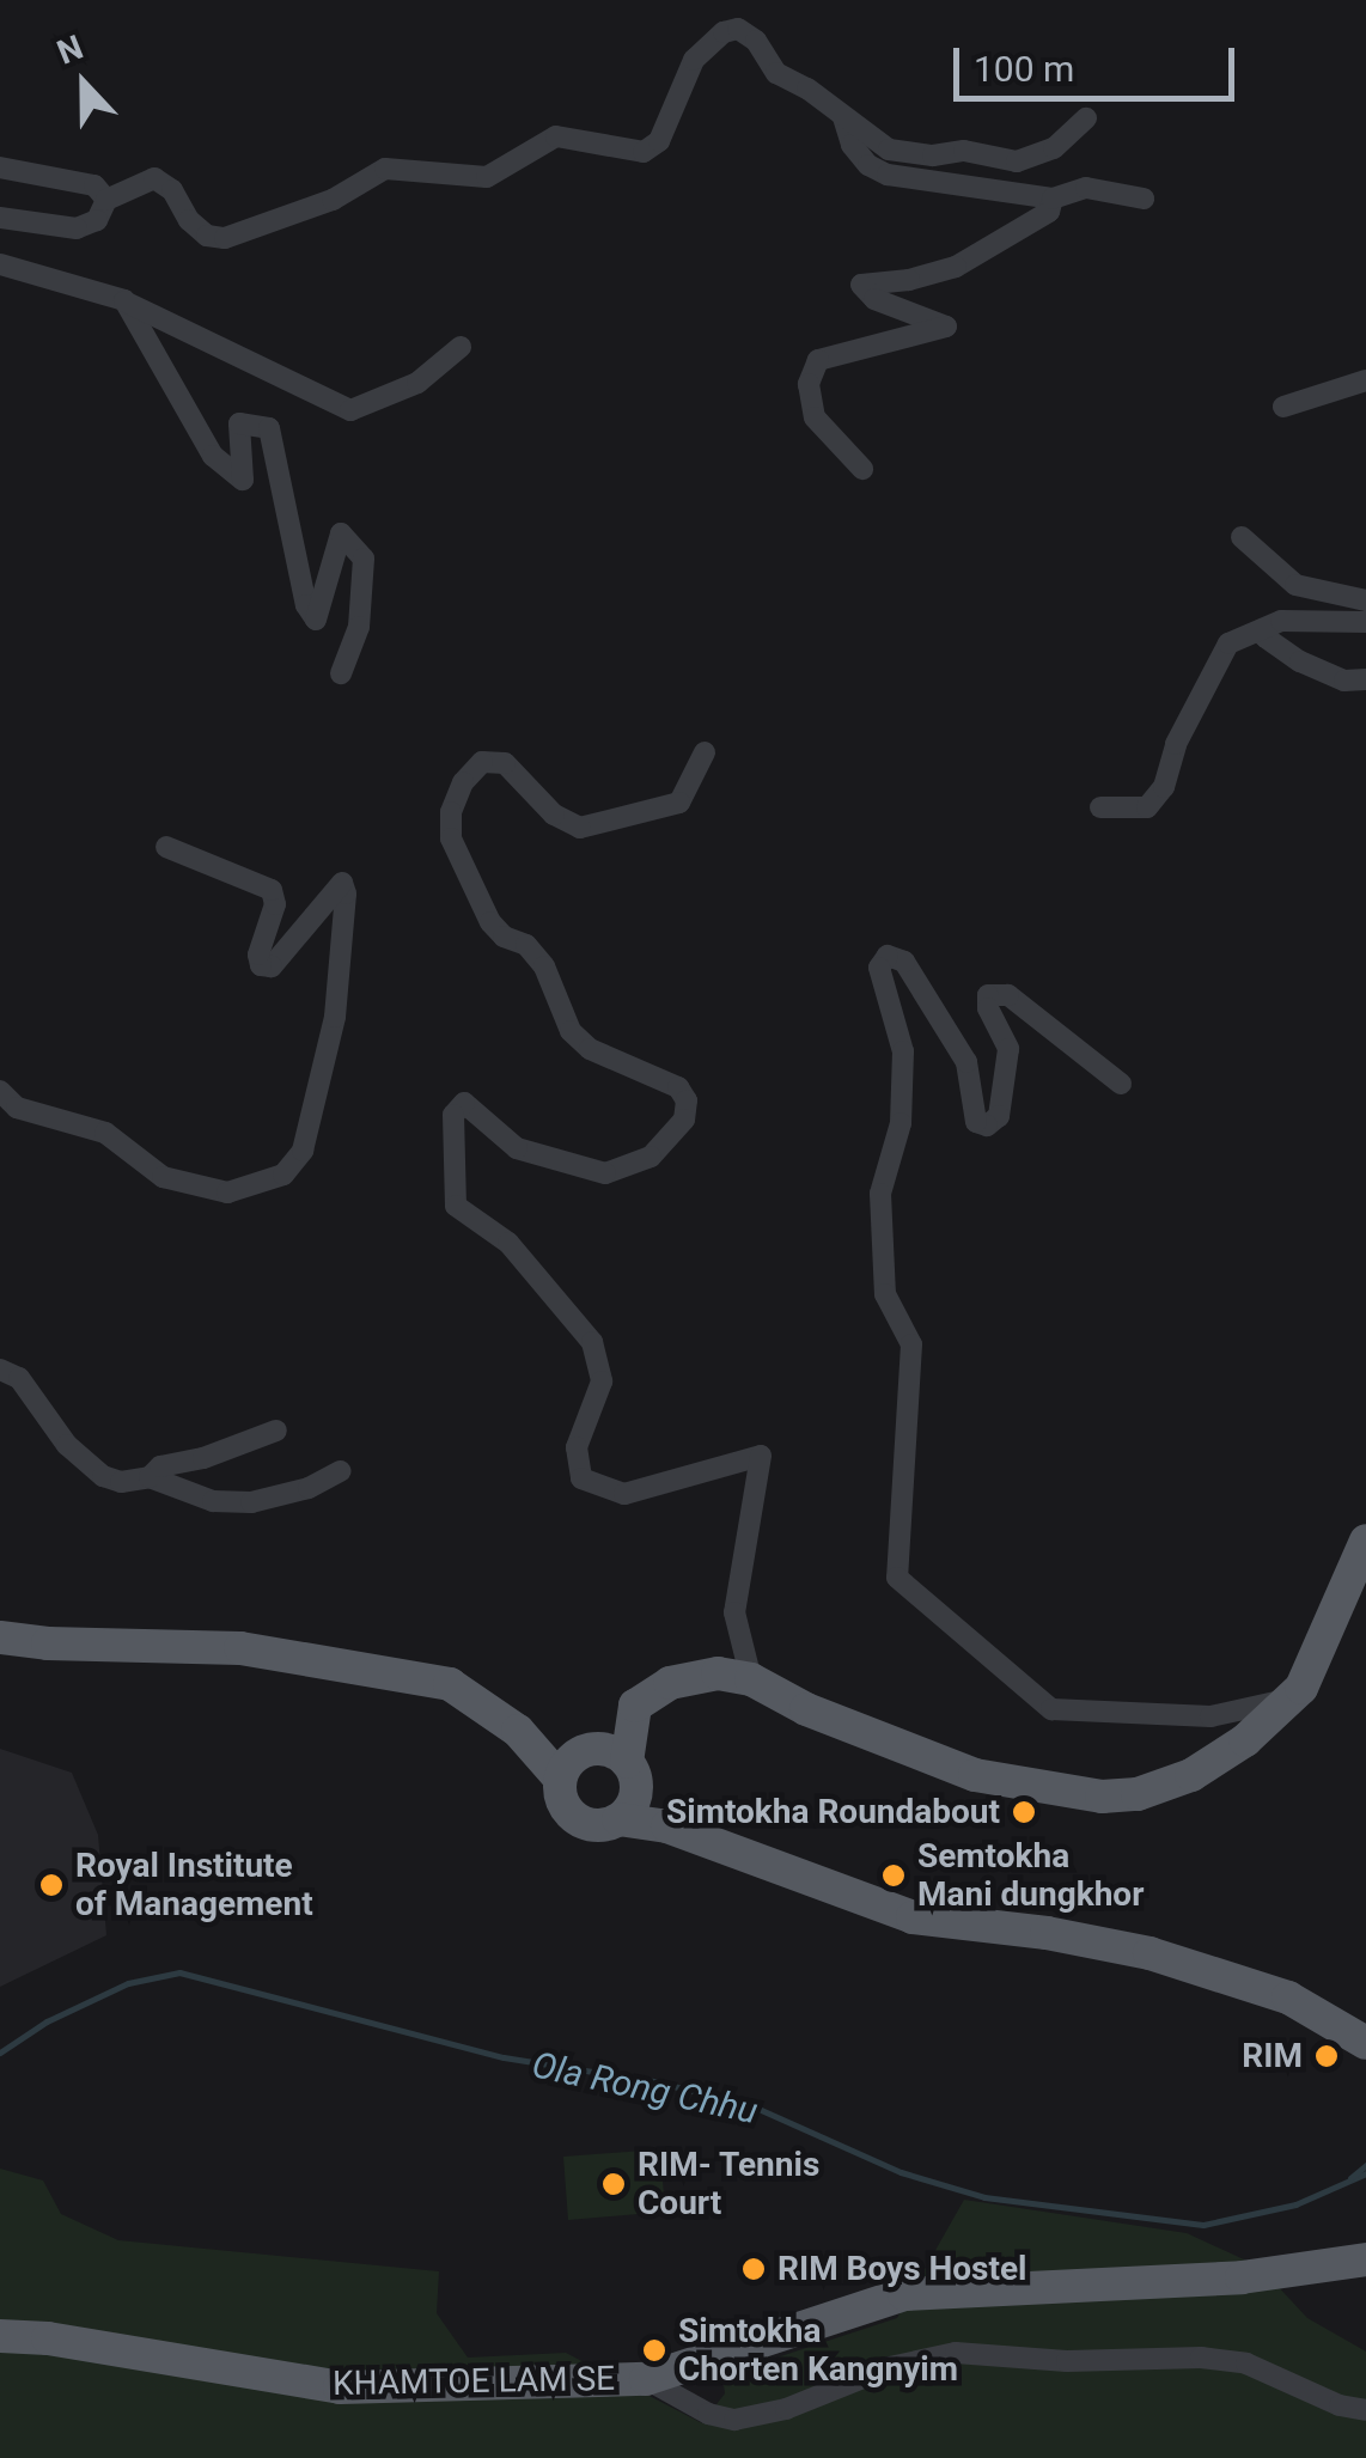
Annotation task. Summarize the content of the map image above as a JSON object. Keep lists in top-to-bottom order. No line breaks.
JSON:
{"streets":{"main road":["KHAMTOE LAM SE"]},"water":["Ola Rong Chhu"],"places":["Simtokha Roundabout","Semtokha Mani dungkhor","Royal Institute of Management","RIM","RIM- Tennis Court","RIM Boys Hostel","Simtokha Chorten Kangnyim"],"scale_bar":"100 m","north":"top"}
